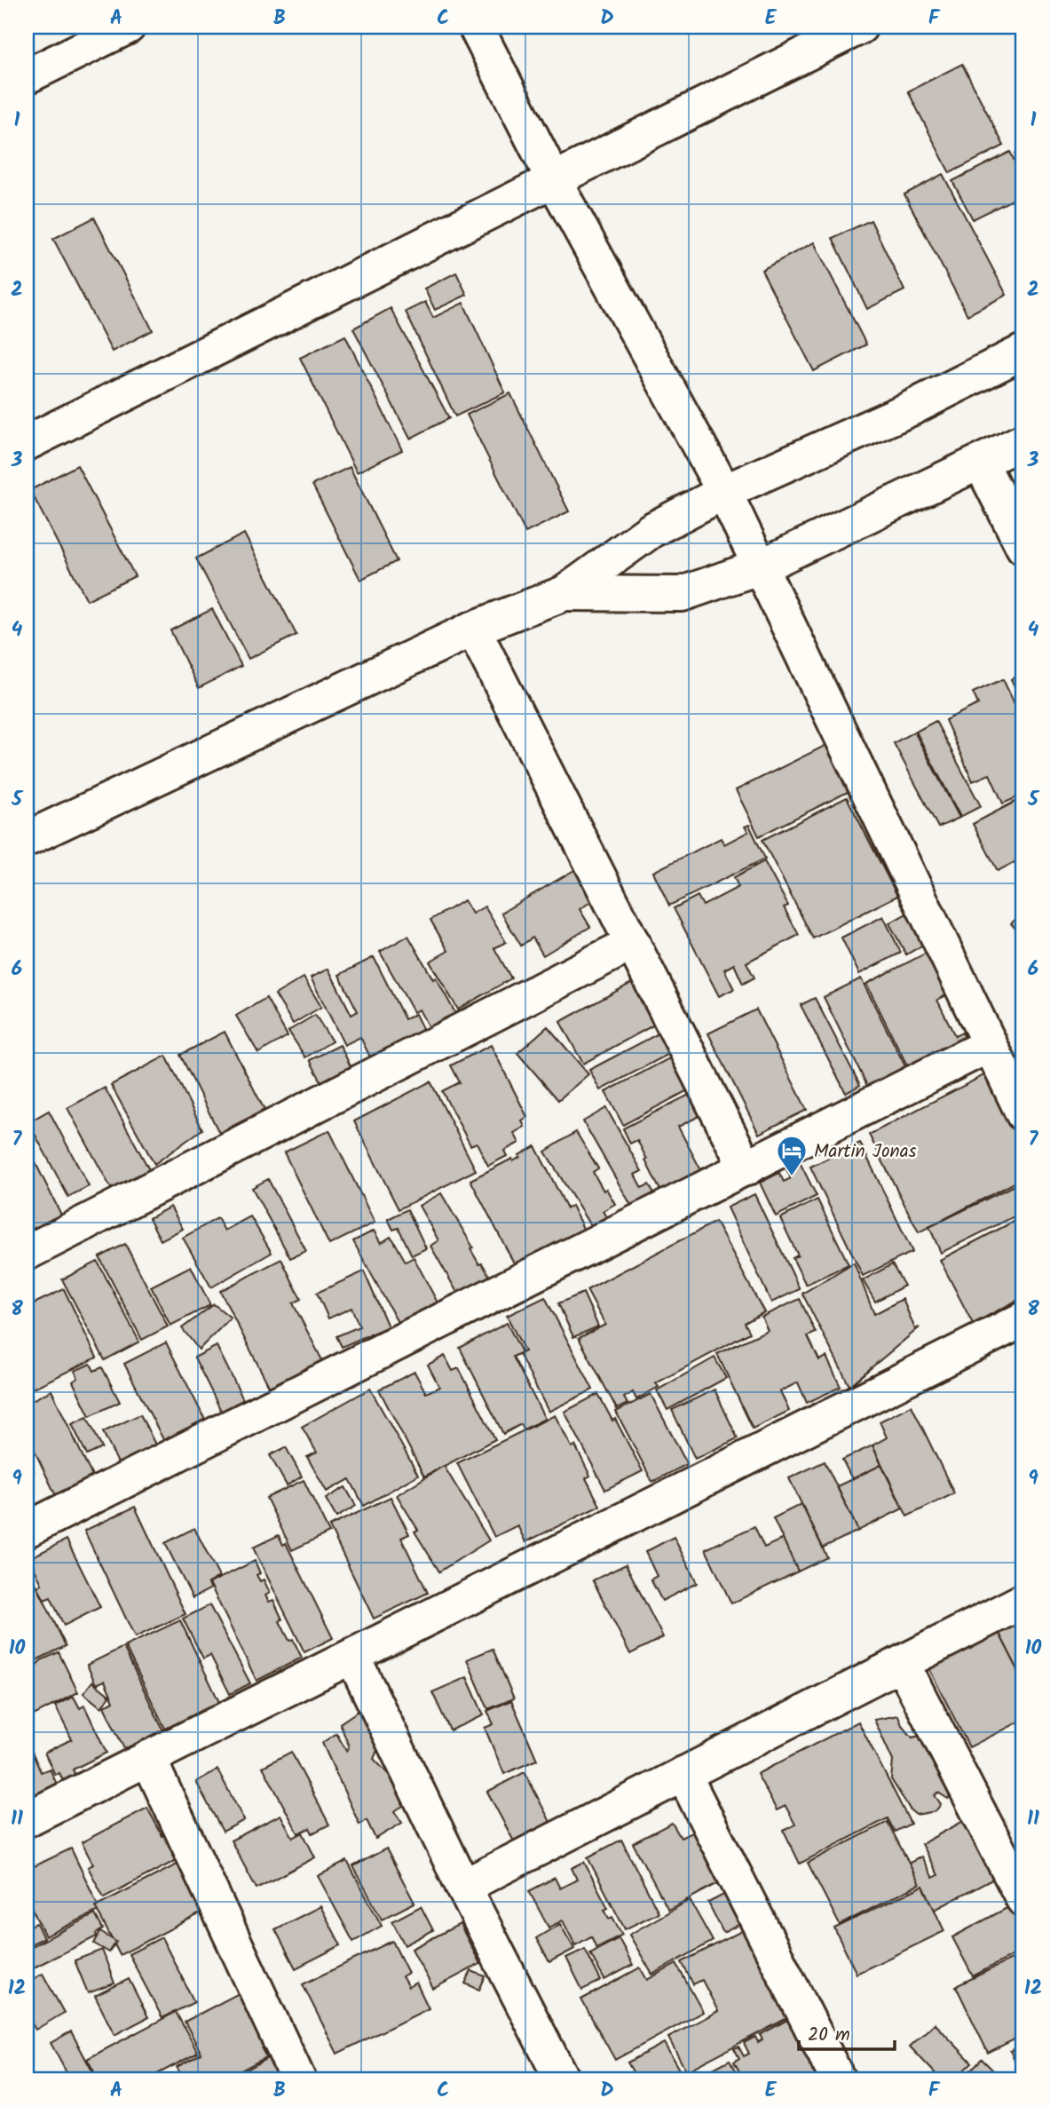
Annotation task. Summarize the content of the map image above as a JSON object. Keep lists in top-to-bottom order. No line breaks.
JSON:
{"places":{"hotel":["Martin Jonas"]},"scale_bar":"20 m","grid":{"columns":["A","B","C","D","E","F"],"rows":["1","2","3","4","5","6","7","8","9","10","11","12"]}}
